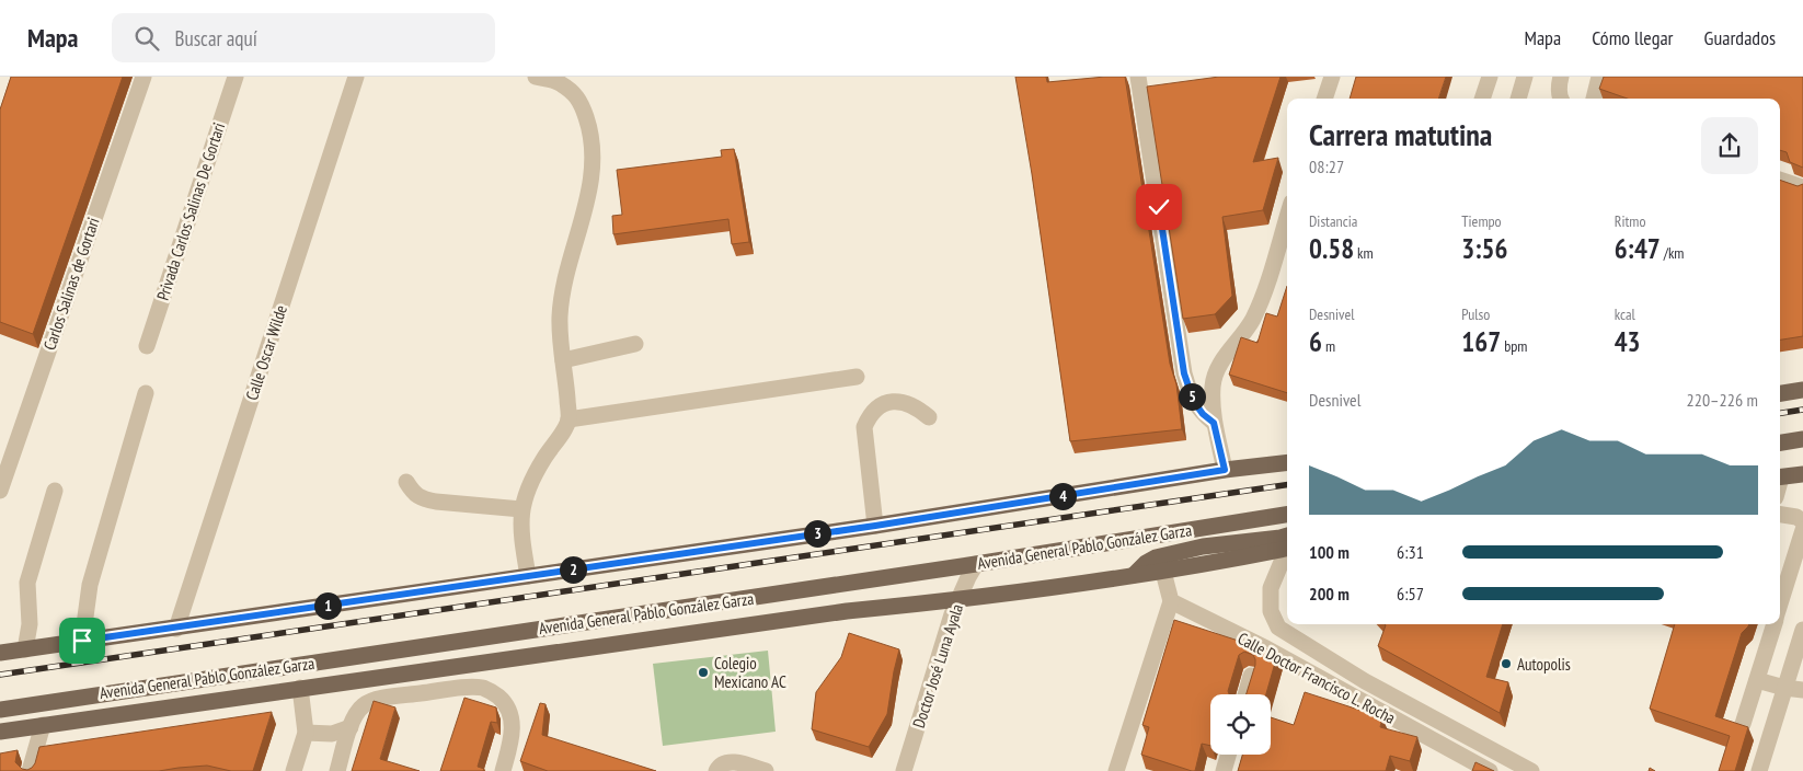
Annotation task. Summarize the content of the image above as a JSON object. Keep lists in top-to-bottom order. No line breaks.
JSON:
{"streets":{"main road":["Avenida General Pablo González Garza"],"street":["Privada Carlos Salinas De Gortari","Carlos Salinas de Gortari","Calle Oscar Wilde","Doctor José Luna Ayala","Calle Doctor Francisco L. Rocha"]},"crossings":[["Avenida General Pablo González Garza","Doctor José Luna Ayala"]],"places":["Autopolis","Colegio Mexicano AC"],"page":{"header":"Mapa","search":"Buscar aquí","nav":["Mapa","Cómo llegar","Guardados"],"heading":["Carrera matutina","08:27"],"stats":[["Distancia","0.58 km"],["Tiempo","3:56"],["Ritmo","6:47 /km"],["Desnivel","6 m"],["Pulso","167 bpm"],["kcal","43"]],"chart":["Desnivel","220–226 m"],"pins":["5","4","3","2","1"],"list":[{"name":"100 m","note":"6:31"},{"name":"200 m","note":"6:57"}]}}
